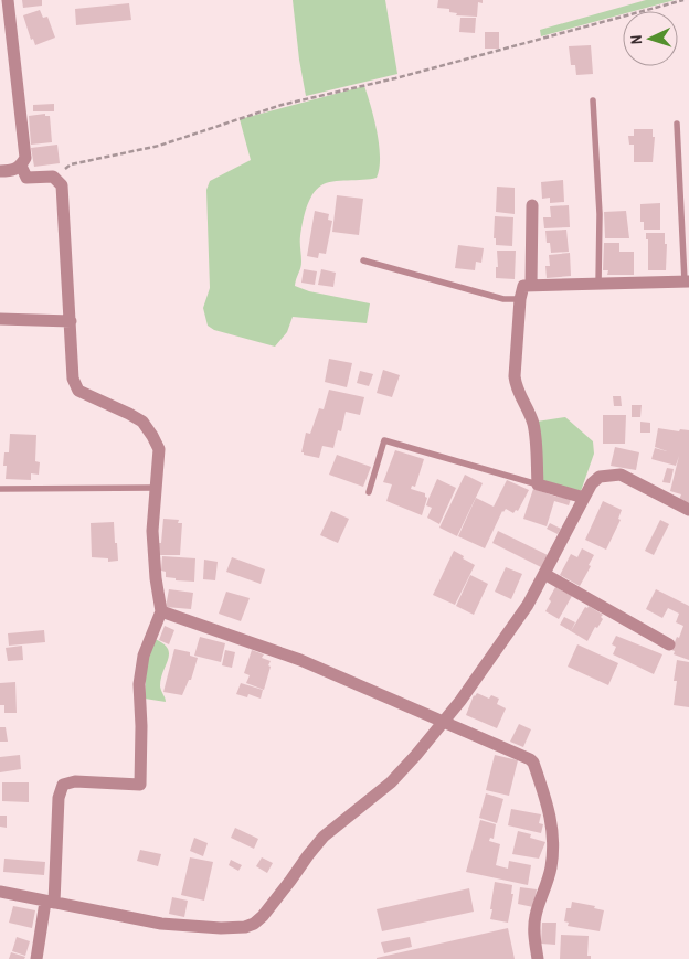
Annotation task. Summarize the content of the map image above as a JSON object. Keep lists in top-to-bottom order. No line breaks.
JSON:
{"north":"left"}
